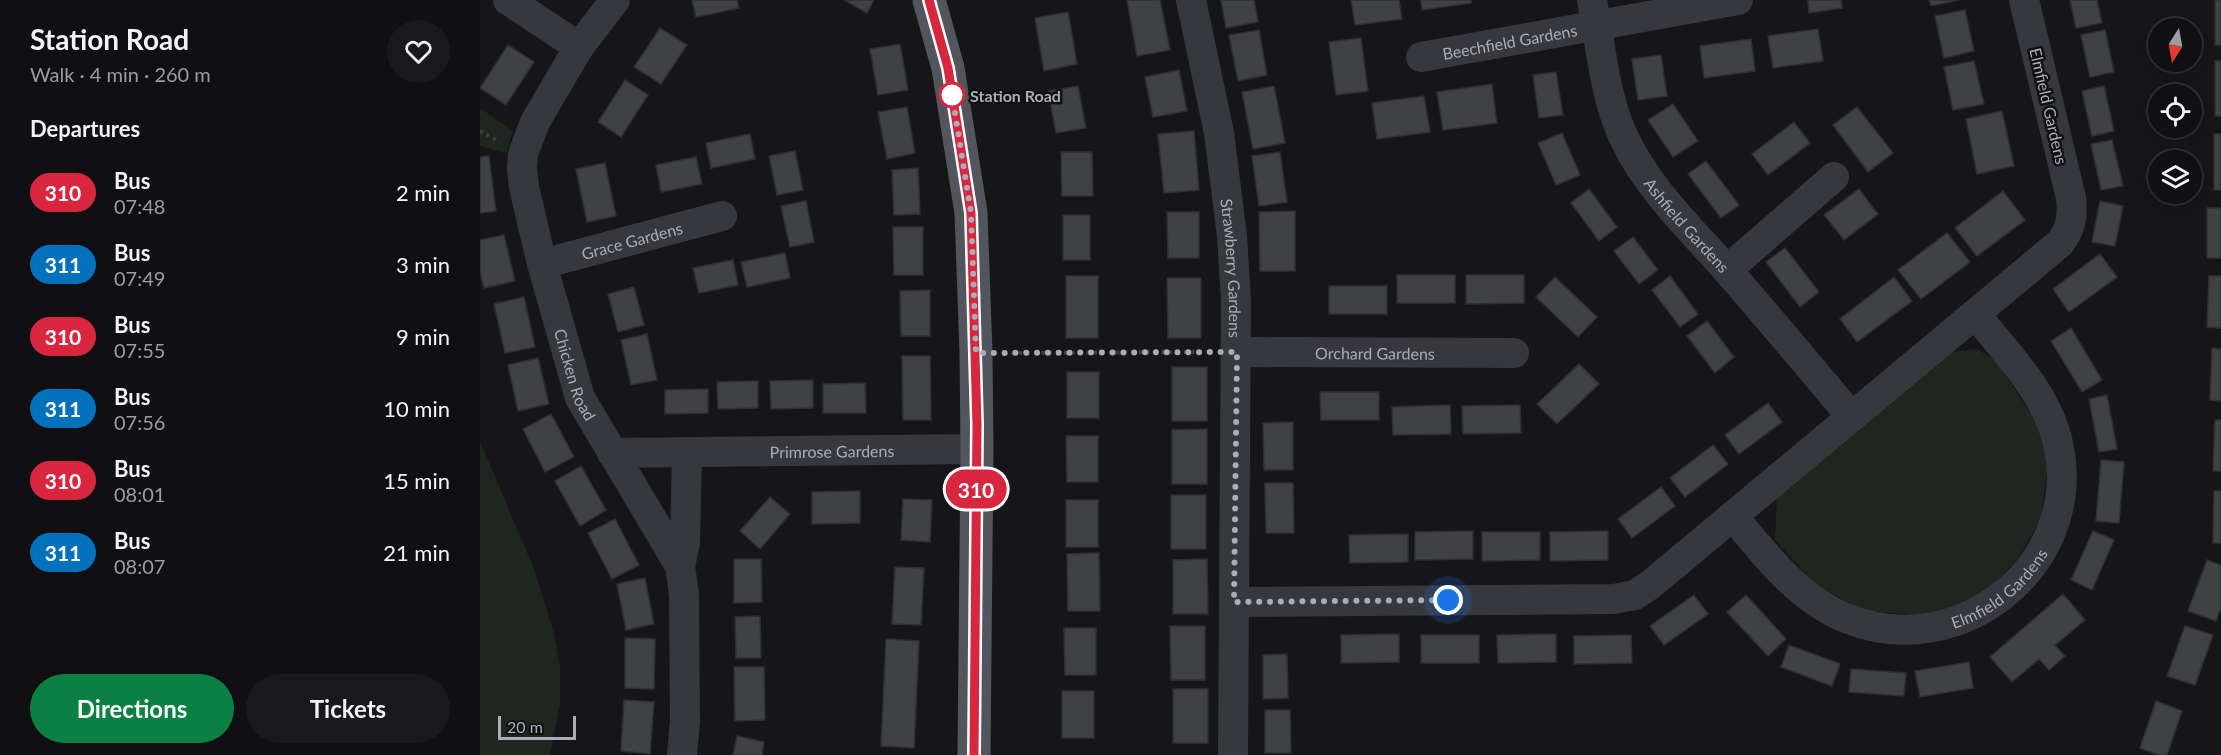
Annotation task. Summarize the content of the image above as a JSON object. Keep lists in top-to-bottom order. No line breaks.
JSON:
{"streets":{"street":["Beechfield Gardens","Elmfield Gardens","Ashfield Gardens","Grace Gardens","Strawberry Gardens","Orchard Gardens","Chicken Road","Primrose Gardens"]},"crossings":[["Beechfield Gardens","Ashfield Gardens"],["Elmfield Gardens","Ashfield Gardens"],["Elmfield Gardens","Strawberry Gardens"],["Grace Gardens","Chicken Road"],["Strawberry Gardens","Orchard Gardens"],["Chicken Road","Primrose Gardens"]],"places":["Station Road"],"lines":["bus line 310"],"scale_bar":"20 m","north":"bottom","page":{"heading":[["Station Road","Walk · 4 min · 260 m"],"Departures"],"on_map":"310","list":[{"mark":"310","name":"Bus","note":"07:48","value":"2 min"},{"mark":"311","name":"Bus","note":"07:49","value":"3 min"},{"mark":"310","name":"Bus","note":"07:55","value":"9 min"},{"mark":"311","name":"Bus","note":"07:56","value":"10 min"},{"mark":"310","name":"Bus","note":"08:01","value":"15 min"},{"mark":"311","name":"Bus","note":"08:07","value":"21 min"}],"buttons":["Directions","Tickets"],"scale":"20 m"}}
